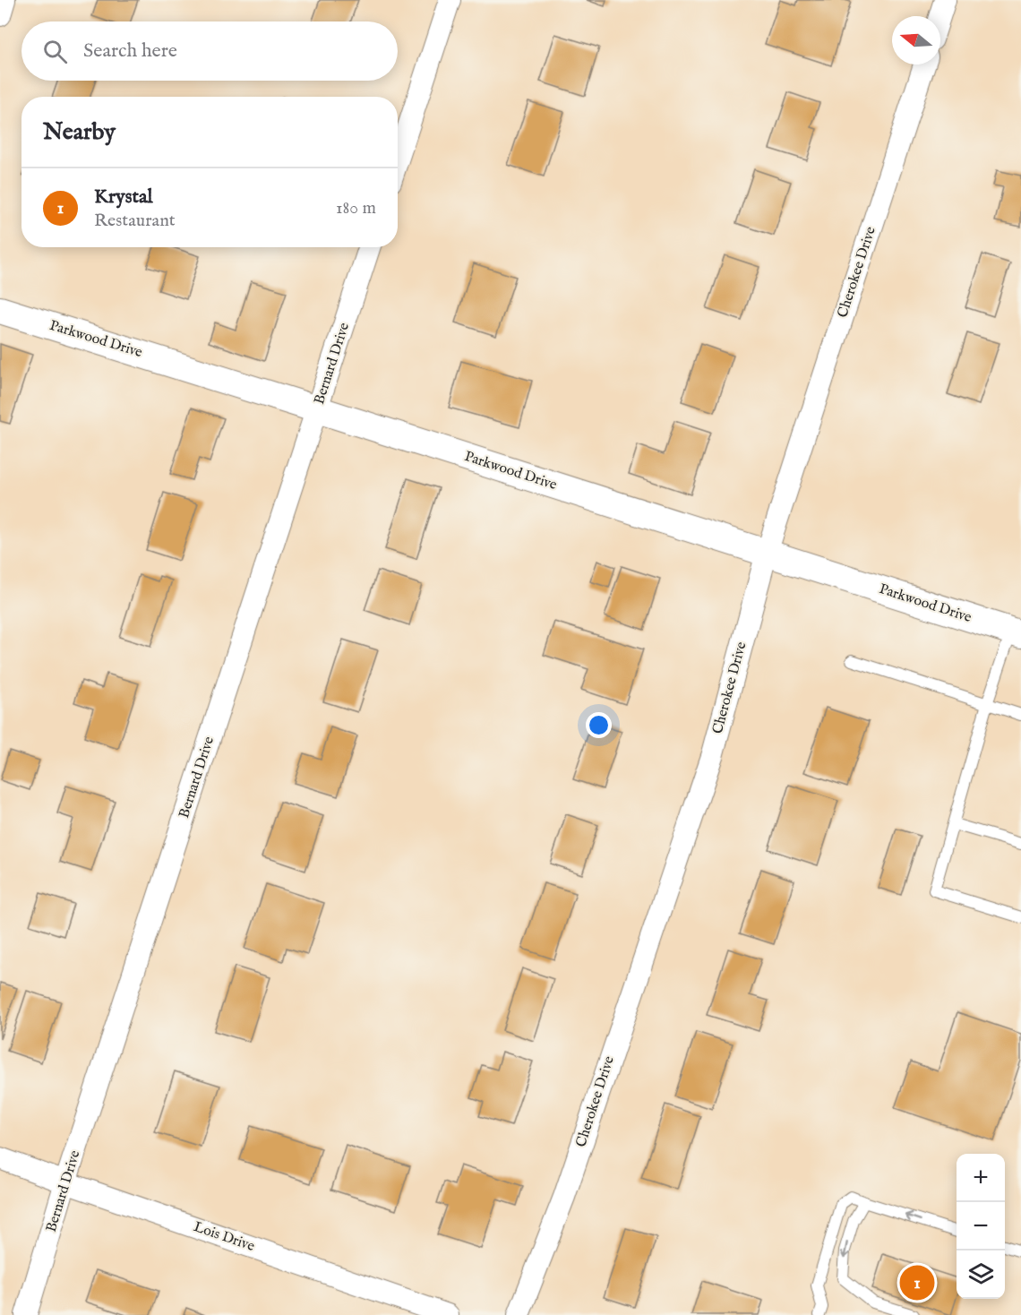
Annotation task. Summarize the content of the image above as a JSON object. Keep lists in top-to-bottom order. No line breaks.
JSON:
{"streets":{"street":["Cherokee Drive","Parkwood Drive","Bernard Drive","Lois Drive"]},"crossings":[["Cherokee Drive","Parkwood Drive"],["Parkwood Drive","Bernard Drive"],["Bernard Drive","Lois Drive"]],"north":"left","page":{"search":"Search here","heading":"Nearby","list":[{"mark":"1","name":"Krystal","note":"Restaurant","value":"180 m"}],"map_buttons":["+","−"],"pins":"1"}}
